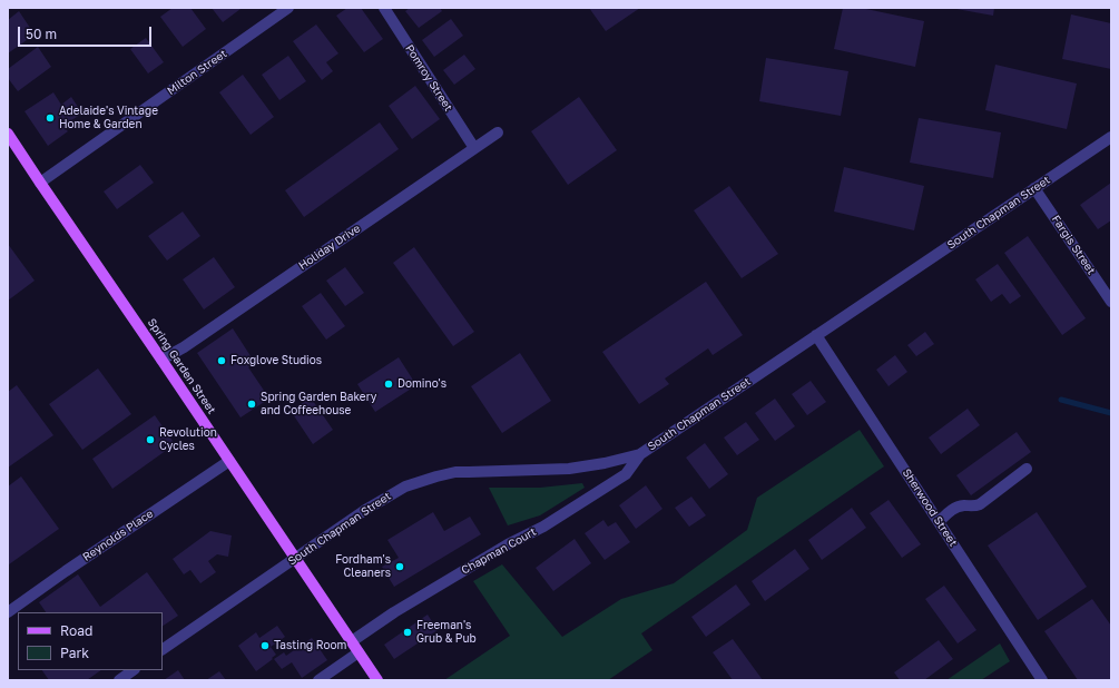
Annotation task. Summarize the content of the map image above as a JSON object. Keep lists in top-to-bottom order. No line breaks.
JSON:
{"streets":{"main road":["Spring Garden Street"],"street":["Milton Street","Pomroy Street","South Chapman Street","Fargis Street","Holiday Drive","Sherwood Street","Reynolds Place","Chapman Court"]},"crossings":[["Milton Street","Spring Garden Street"],["Pomroy Street","Holiday Drive"],["South Chapman Street","Fargis Street"],["South Chapman Street","Spring Garden Street"],["South Chapman Street","Sherwood Street"],["South Chapman Street","Chapman Court"],["Holiday Drive","Spring Garden Street"],["Spring Garden Street","Reynolds Place"],["Spring Garden Street","Chapman Court"]],"places":["Adelaide's Vintage Home & Garden","Foxglove Studios","Domino's","Spring Garden Bakery and Coffeehouse","Revolution Cycles","Fordham's Cleaners","Freeman's Grub & Pub","Tasting Room"],"legend":["Road","Park"],"scale_bar":"50 m"}
